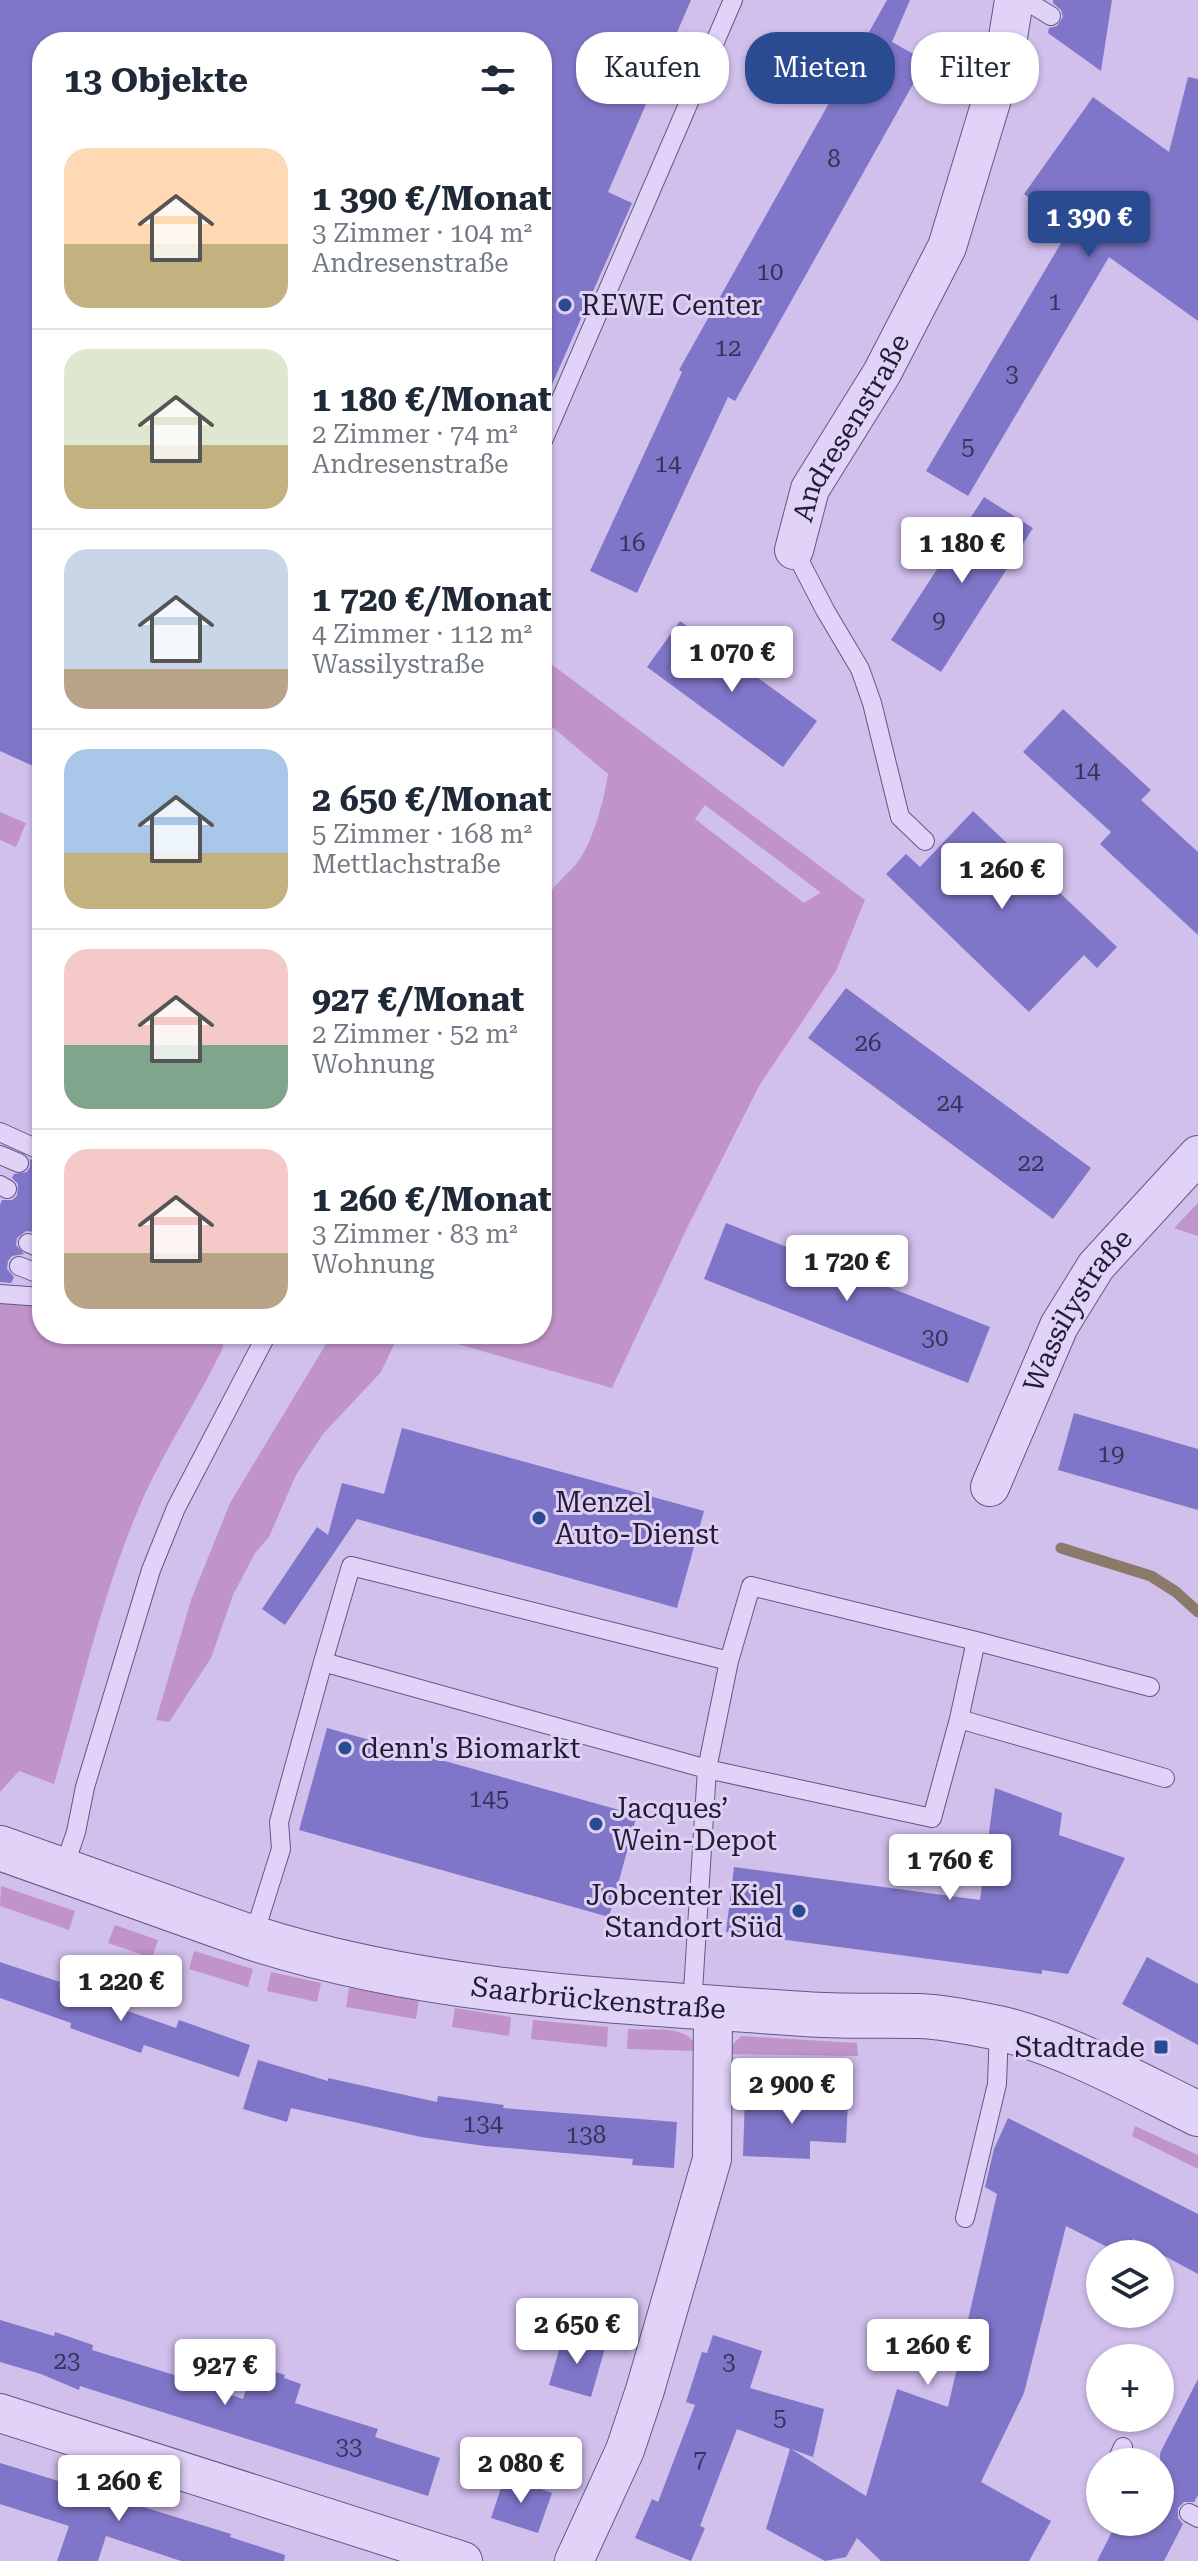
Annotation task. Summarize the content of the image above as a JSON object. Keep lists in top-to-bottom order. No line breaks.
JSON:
{"streets":{"street":["Andresenstraße","Wassilystraße","Saarbrückenstraße"]},"places":{"other":["REWE Center","Menzel Auto-Dienst","denn's Biomarkt","Jacques’ Wein-Depot","Jobcenter Kiel Standort Süd"],"transit":["Stadtrade"]},"house_numbers":["8","10","1","12","3","5","14","16","9","14","26","24","22","30","19","145","134","138","23","3","5","33","7"],"page":{"chip":["Kaufen","Mieten","Filter"],"heading":"13 Objekte","list":[{"name":"1 390 €/Monat","note":"3 Zimmer · 104 m² · Andresenstraße"},{"name":"1 180 €/Monat","note":"2 Zimmer · 74 m² · Andresenstraße"},{"name":"1 720 €/Monat","note":"4 Zimmer · 112 m² · Wassilystraße"},{"name":"2 650 €/Monat","note":"5 Zimmer · 168 m² · Mettlachstraße"},{"name":"927 €/Monat","note":"2 Zimmer · 52 m² · Wohnung"},{"name":"1 260 €/Monat","note":"3 Zimmer · 83 m² · Wohnung"}],"price":["1 390 €","1 180 €","1 070 €","1 260 €","1 720 €","1 760 €","1 220 €","2 900 €","2 650 €","1 260 €","927 €","2 080 €","1 260 €"],"map_buttons":["+","−"]}}
